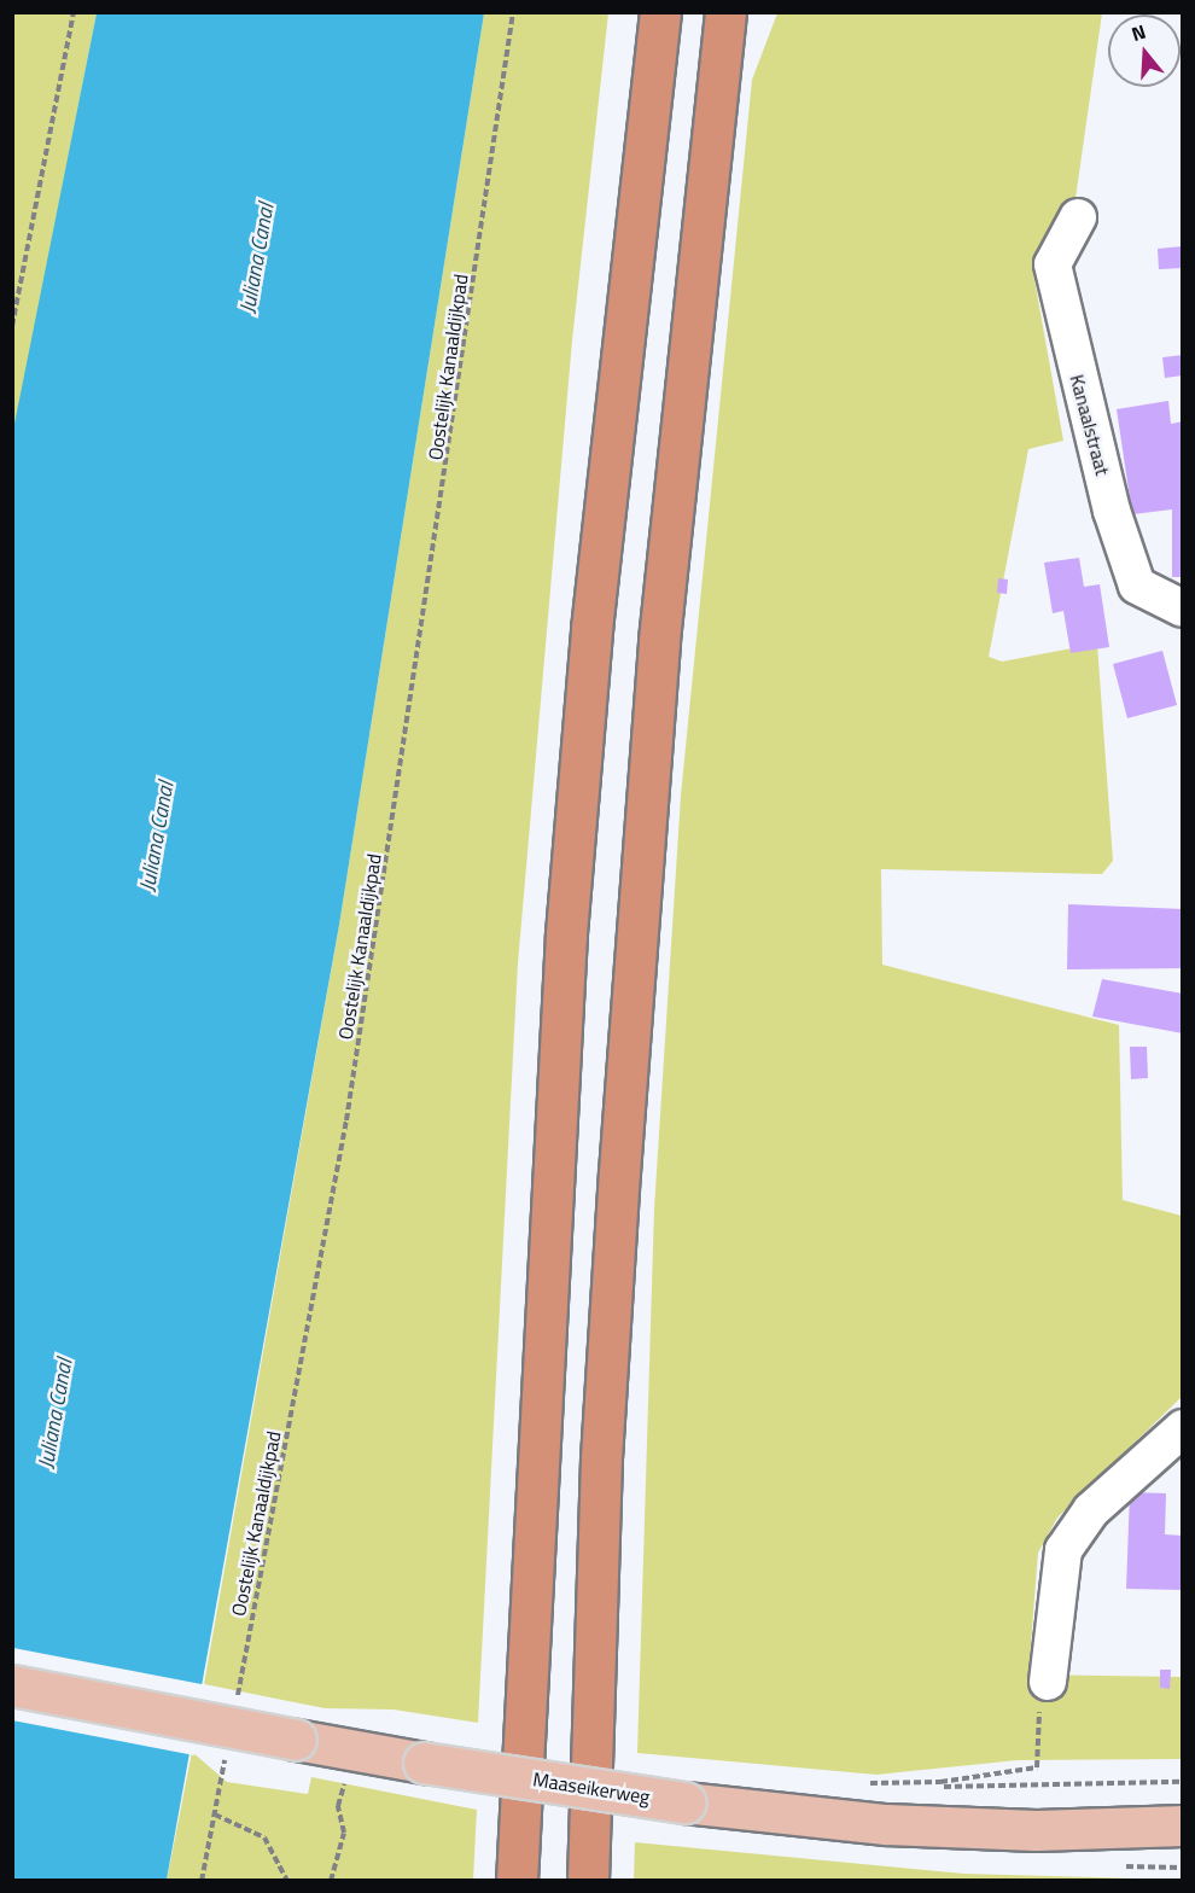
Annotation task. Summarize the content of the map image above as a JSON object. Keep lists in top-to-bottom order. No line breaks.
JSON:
{"streets":{"main road":["Maaseikerweg"],"street":["Kanaalstraat"],"path":["Oostelijk Kanaaldijkpad"]},"water":["Juliana Canal"],"north":"top"}
